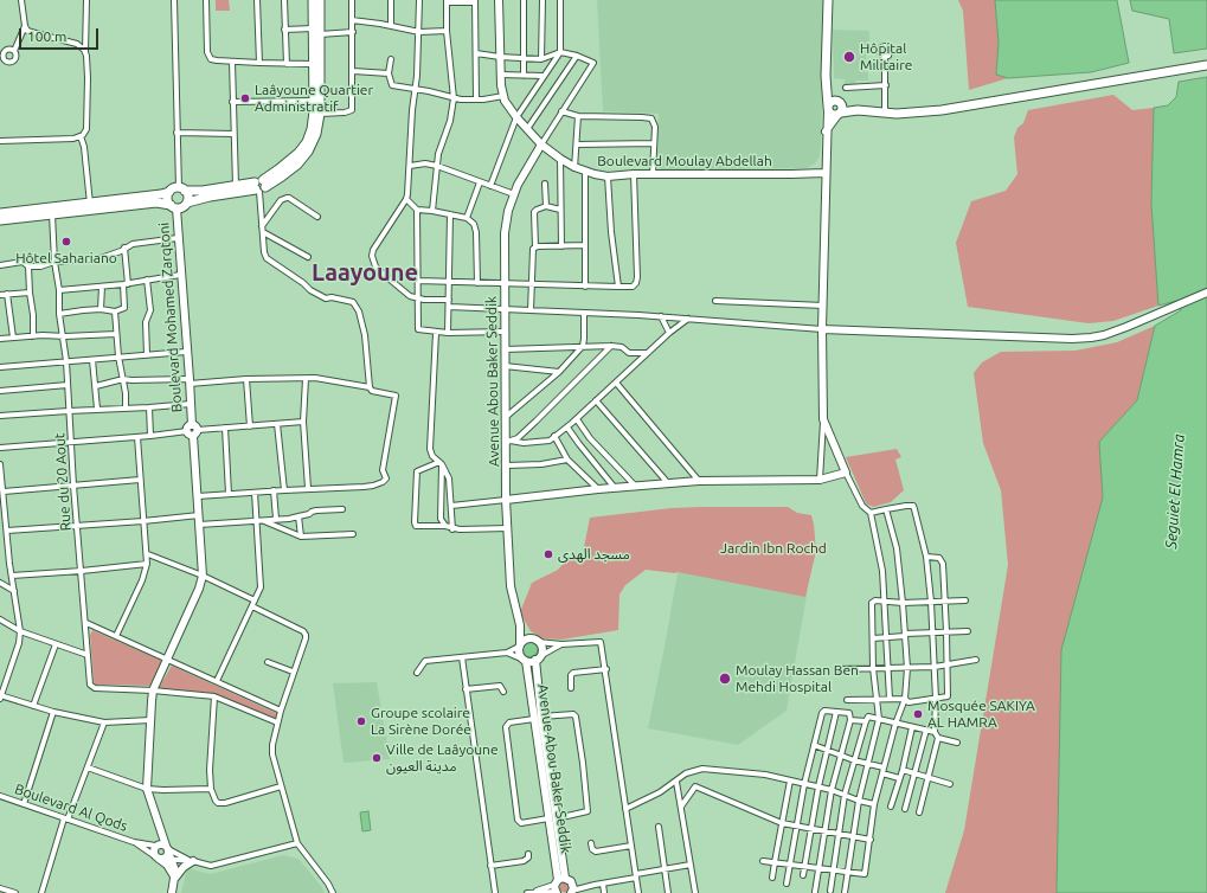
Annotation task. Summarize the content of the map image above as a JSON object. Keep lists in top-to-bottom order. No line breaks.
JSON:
{"streets":{"street":["Boulevard Moulay Abdellah","Boulevard Mohamed Zarqtoni","Avenue Abou Baker Seddik","Rue du 20 Aout","Boulevard Al Qods"]},"crossings":[["Boulevard Moulay Abdellah","Avenue Abou Baker Seddik"],["Boulevard Mohamed Zarqtoni","Rue du 20 Aout"]],"districts":["Laayoune"],"water":["Seguiet El Hamra"],"parks":["Jardin Ibn Rochd"],"places":["Hôpital Militaire","Laâyoune Quartier Administratif","Hôtel Sahariano","مسجد الهدى","Moulay Hassan Ben Mehdi Hospital","Mosquée SAKIYA AL HAMRA","Groupe scolaire La Sirène Dorée","Ville de Laâyoune مدينة العيون"],"scale_bar":"100 m"}
